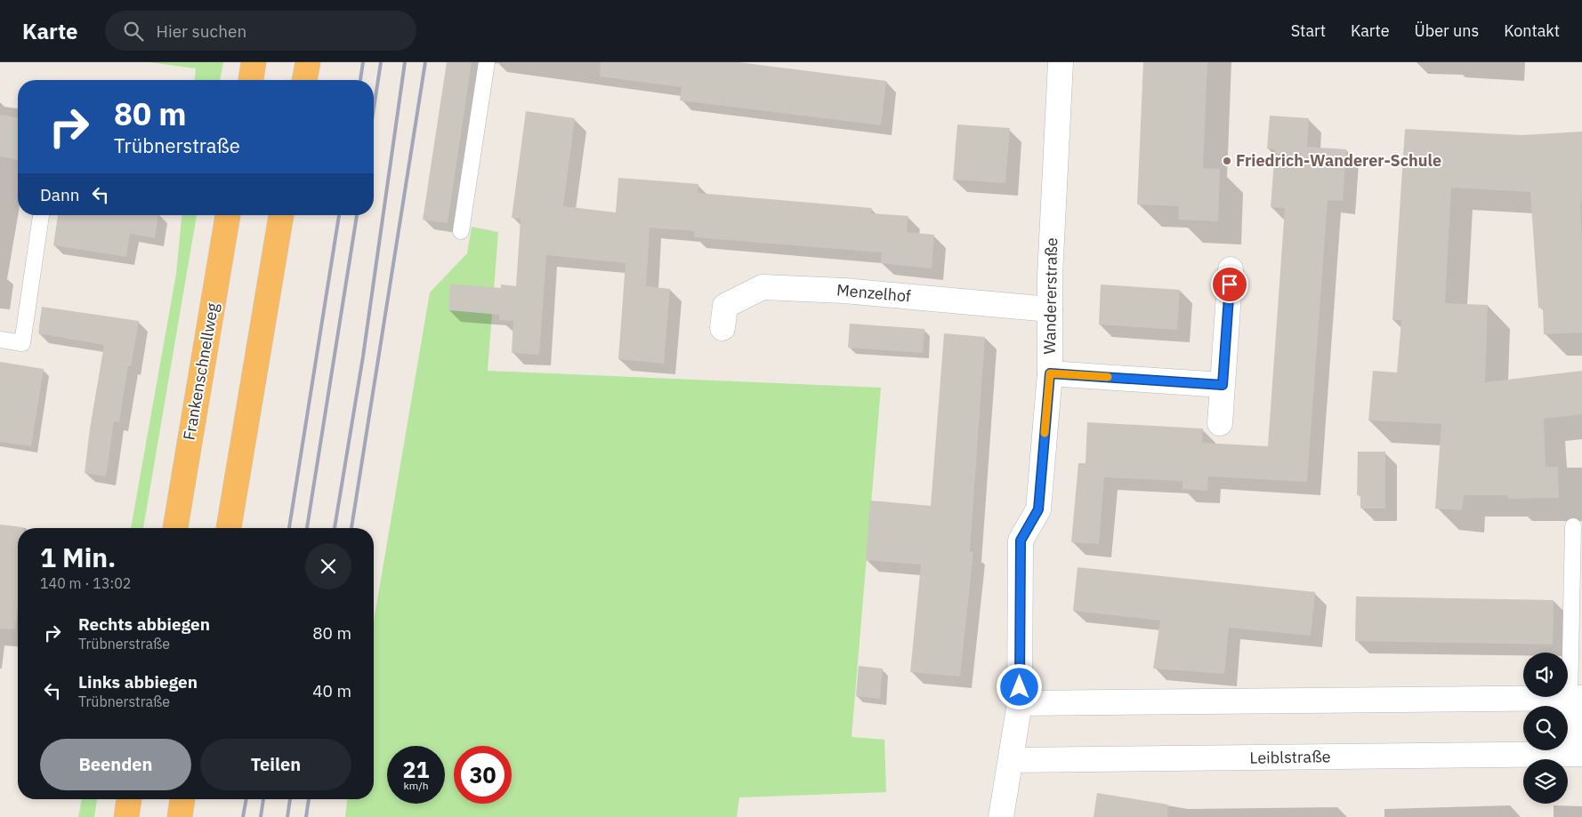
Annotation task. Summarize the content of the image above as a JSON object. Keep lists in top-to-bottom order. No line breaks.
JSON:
{"streets":{"highway":["Frankenschnellweg"],"street":["Menzelhof","Wandererstraße","Leiblstraße"]},"crossings":[["Menzelhof","Wandererstraße"],["Wandererstraße","Leiblstraße"]],"places":["Friedrich-Wanderer-Schule"],"page":{"header":"Karte","search":"Hier suchen","nav":["Start","Karte","Über uns","Kontakt"],"turn":["80 m","Trübnerstraße"],"then":"Dann","heading":["1 Min.","140 m · 13:02"],"list":[{"name":"Rechts abbiegen","note":"Trübnerstraße","value":"80 m"},{"name":"Links abbiegen","note":"Trübnerstraße","value":"40 m"}],"buttons":["Beenden","Teilen"],"speed":"21 km/h","limit":"30"}}
